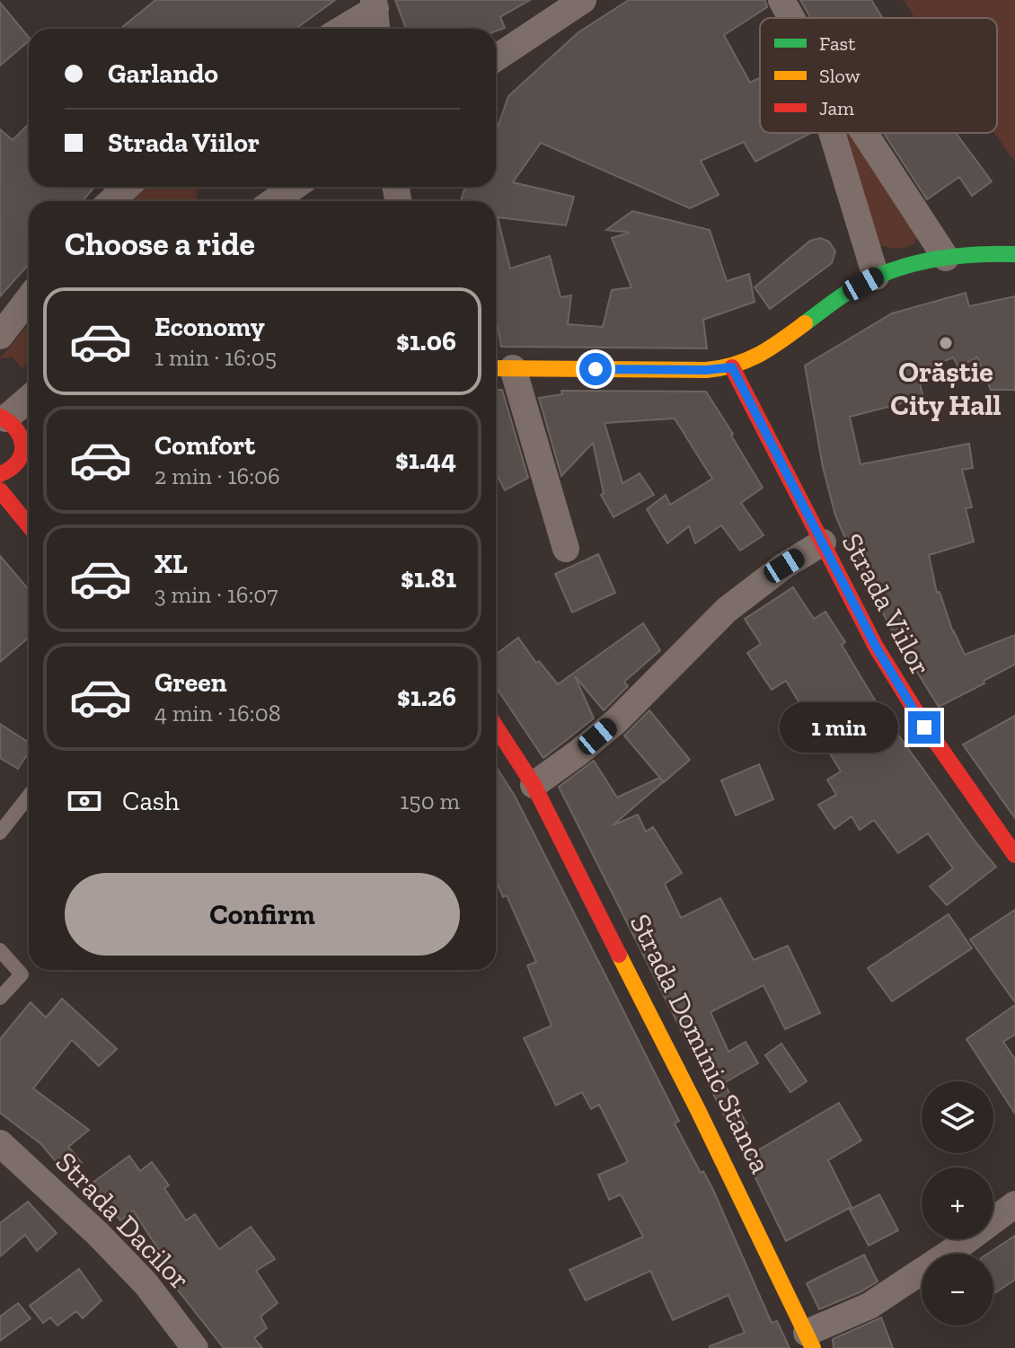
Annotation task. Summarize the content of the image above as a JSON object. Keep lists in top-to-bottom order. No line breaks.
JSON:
{"streets":{"street":["Strada Viilor","Strada Dominic Stanca","Strada Dacilor"]},"places":["Orăștie City Hall"],"legend":["Fast","Slow","Jam"],"page":{"banner":["Garlando","Strada Viilor"],"heading":"Choose a ride","list":[{"name":"Economy","note":"1 min · 16:05","value":"$1.06"},{"name":"Comfort","note":"2 min · 16:06","value":"$1.44"},{"name":"XL","note":"3 min · 16:07","value":"$1.81"},{"name":"Green","note":"4 min · 16:08","value":"$1.26"}],"bubble":"1 min","pay":["Cash","150 m"],"buttons":"Confirm","map_buttons":["+","−"]}}
